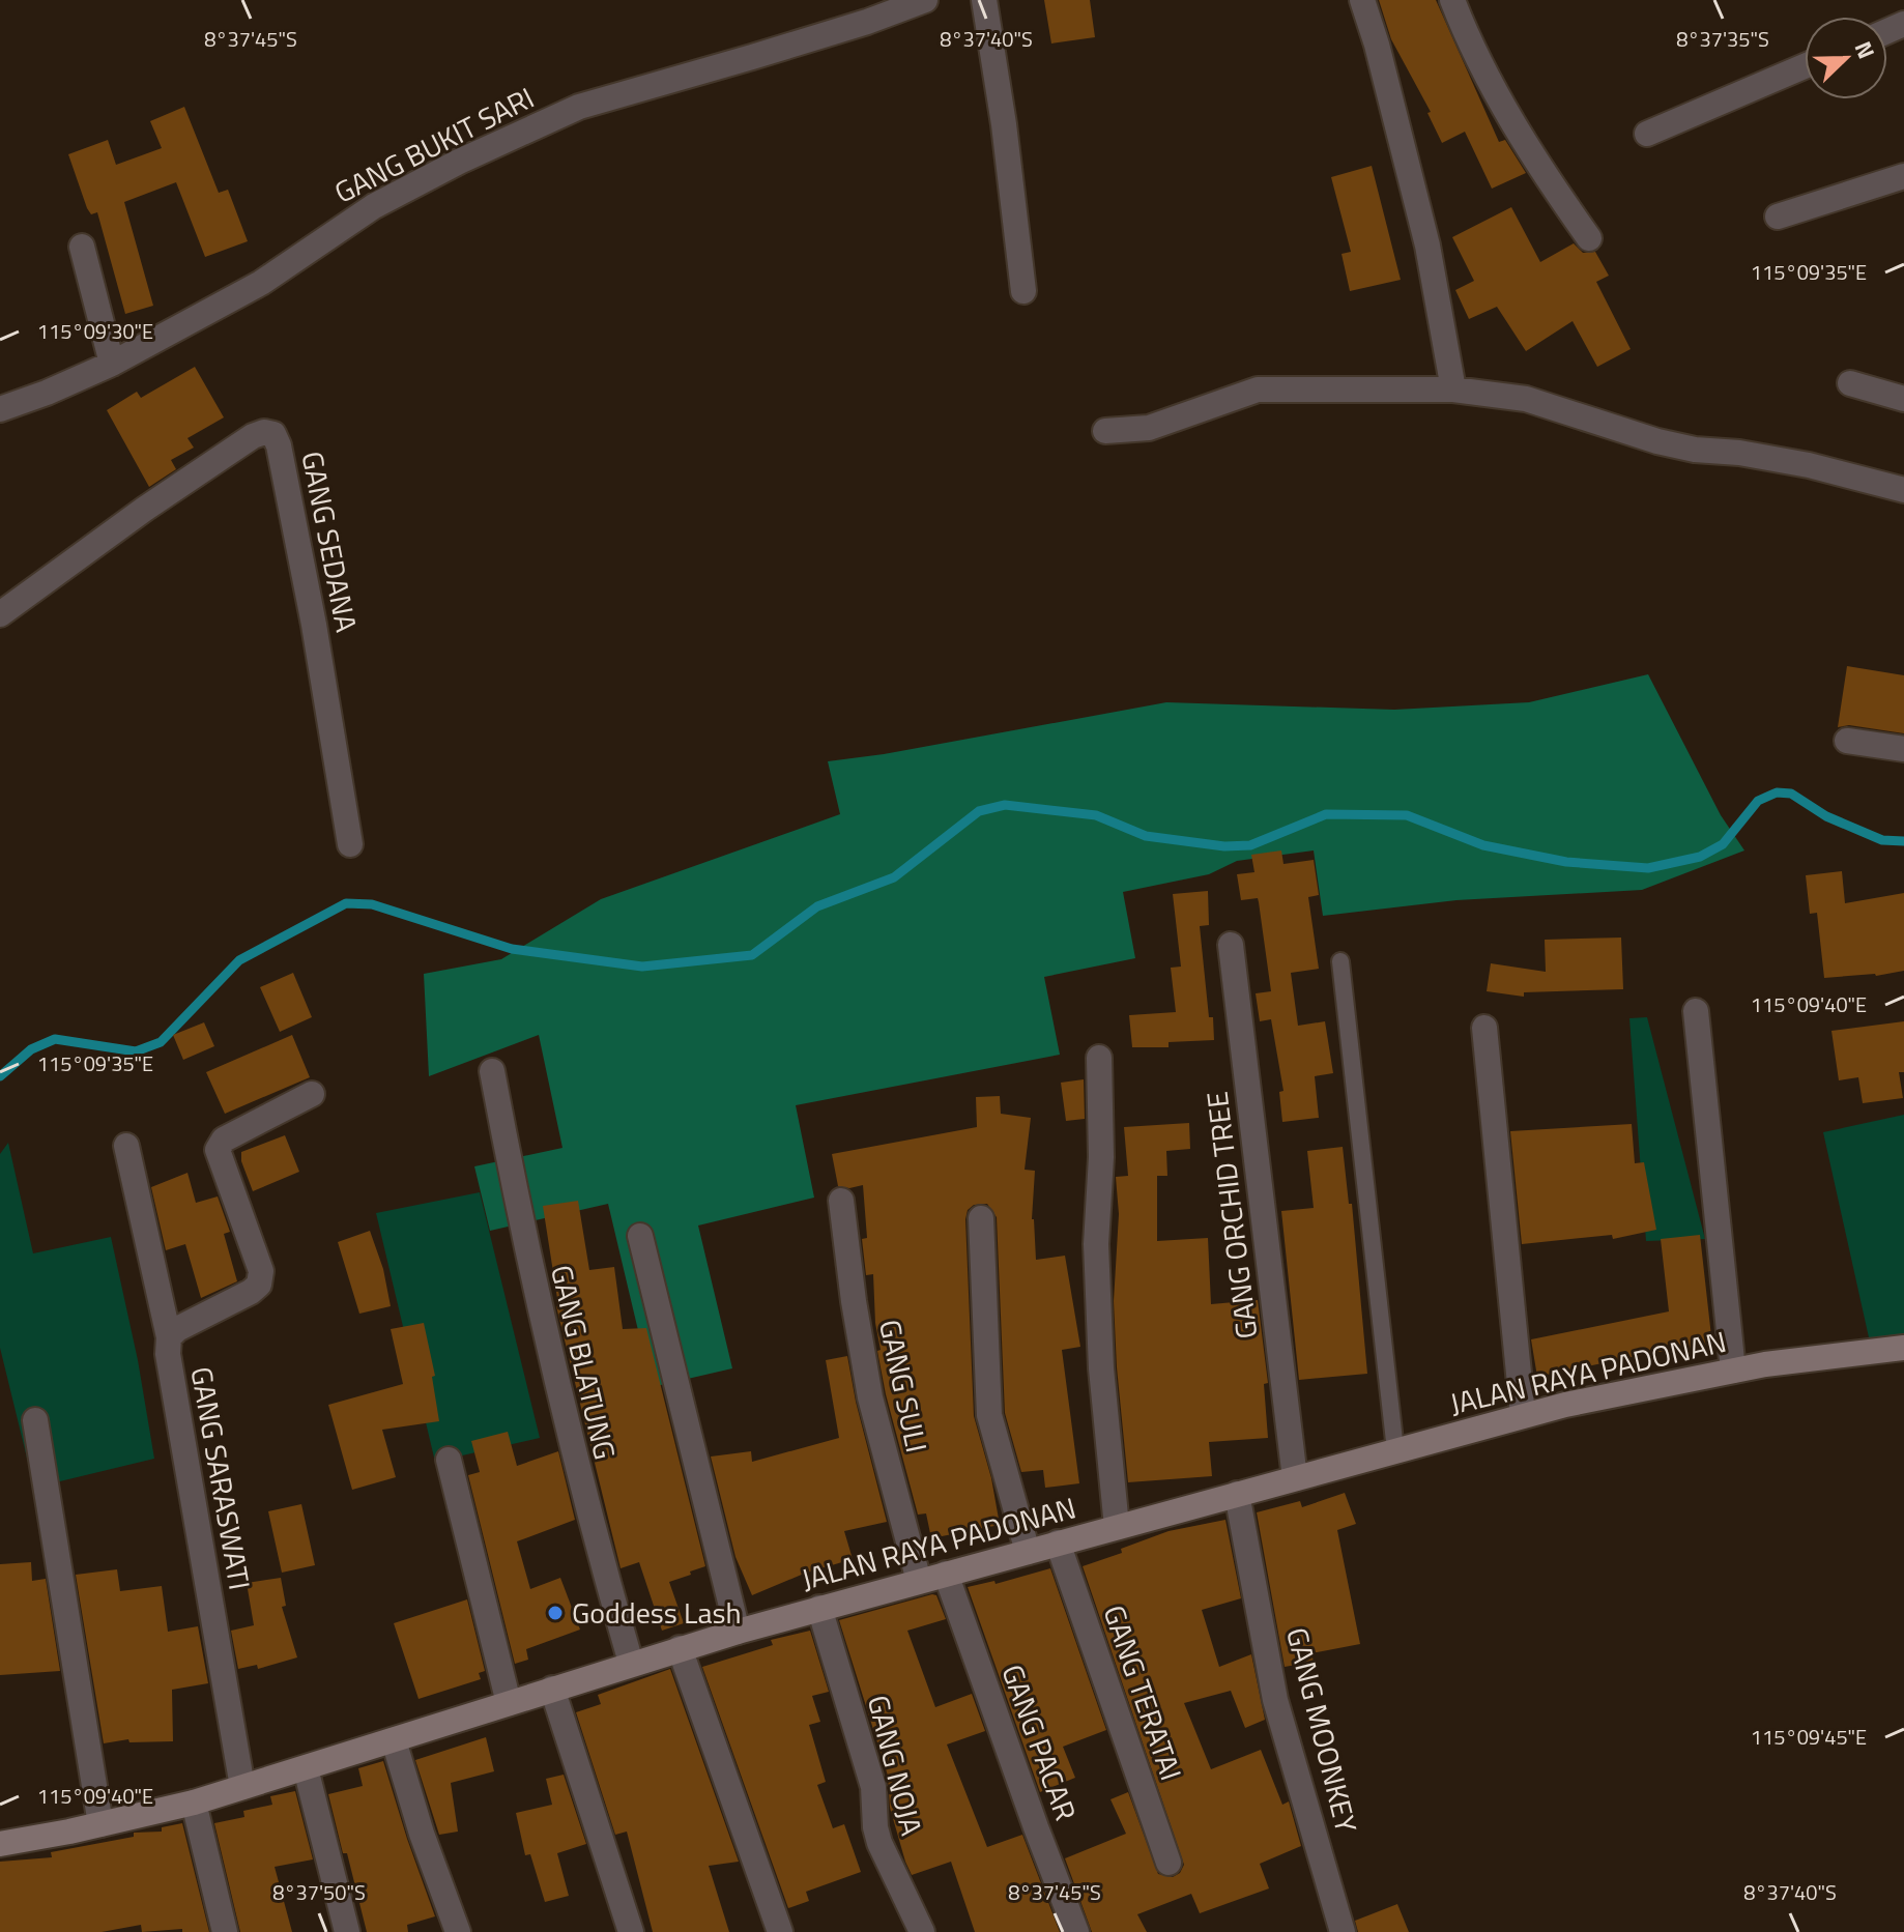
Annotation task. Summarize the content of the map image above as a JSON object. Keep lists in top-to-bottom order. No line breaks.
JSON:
{"streets":{"main road":["JALAN RAYA PADONAN"],"street":["GANG BUKIT SARI","GANG SEDANA","GANG ORCHID TREE","GANG BLATUNG","GANG SULI","GANG SARASWATI","GANG TERATAI","GANG MOONKEY","GANG PACAR","GANG NOJA"]},"crossings":[["GANG ORCHID TREE","JALAN RAYA PADONAN"],["GANG BLATUNG","JALAN RAYA PADONAN"],["JALAN RAYA PADONAN","GANG SULI"],["JALAN RAYA PADONAN","GANG SARASWATI"],["JALAN RAYA PADONAN","GANG TERATAI"],["JALAN RAYA PADONAN","GANG MOONKEY"],["JALAN RAYA PADONAN","GANG PACAR"],["JALAN RAYA PADONAN","GANG NOJA"]],"places":["Goddess Lash"],"north":"top right","coordinates":["8°37'45\"S","8°37'40\"S","8°37'35\"S","115°09'35\"E","115°09'30\"E","115°09'40\"E","115°09'45\"E","8°37'50\"S"]}
